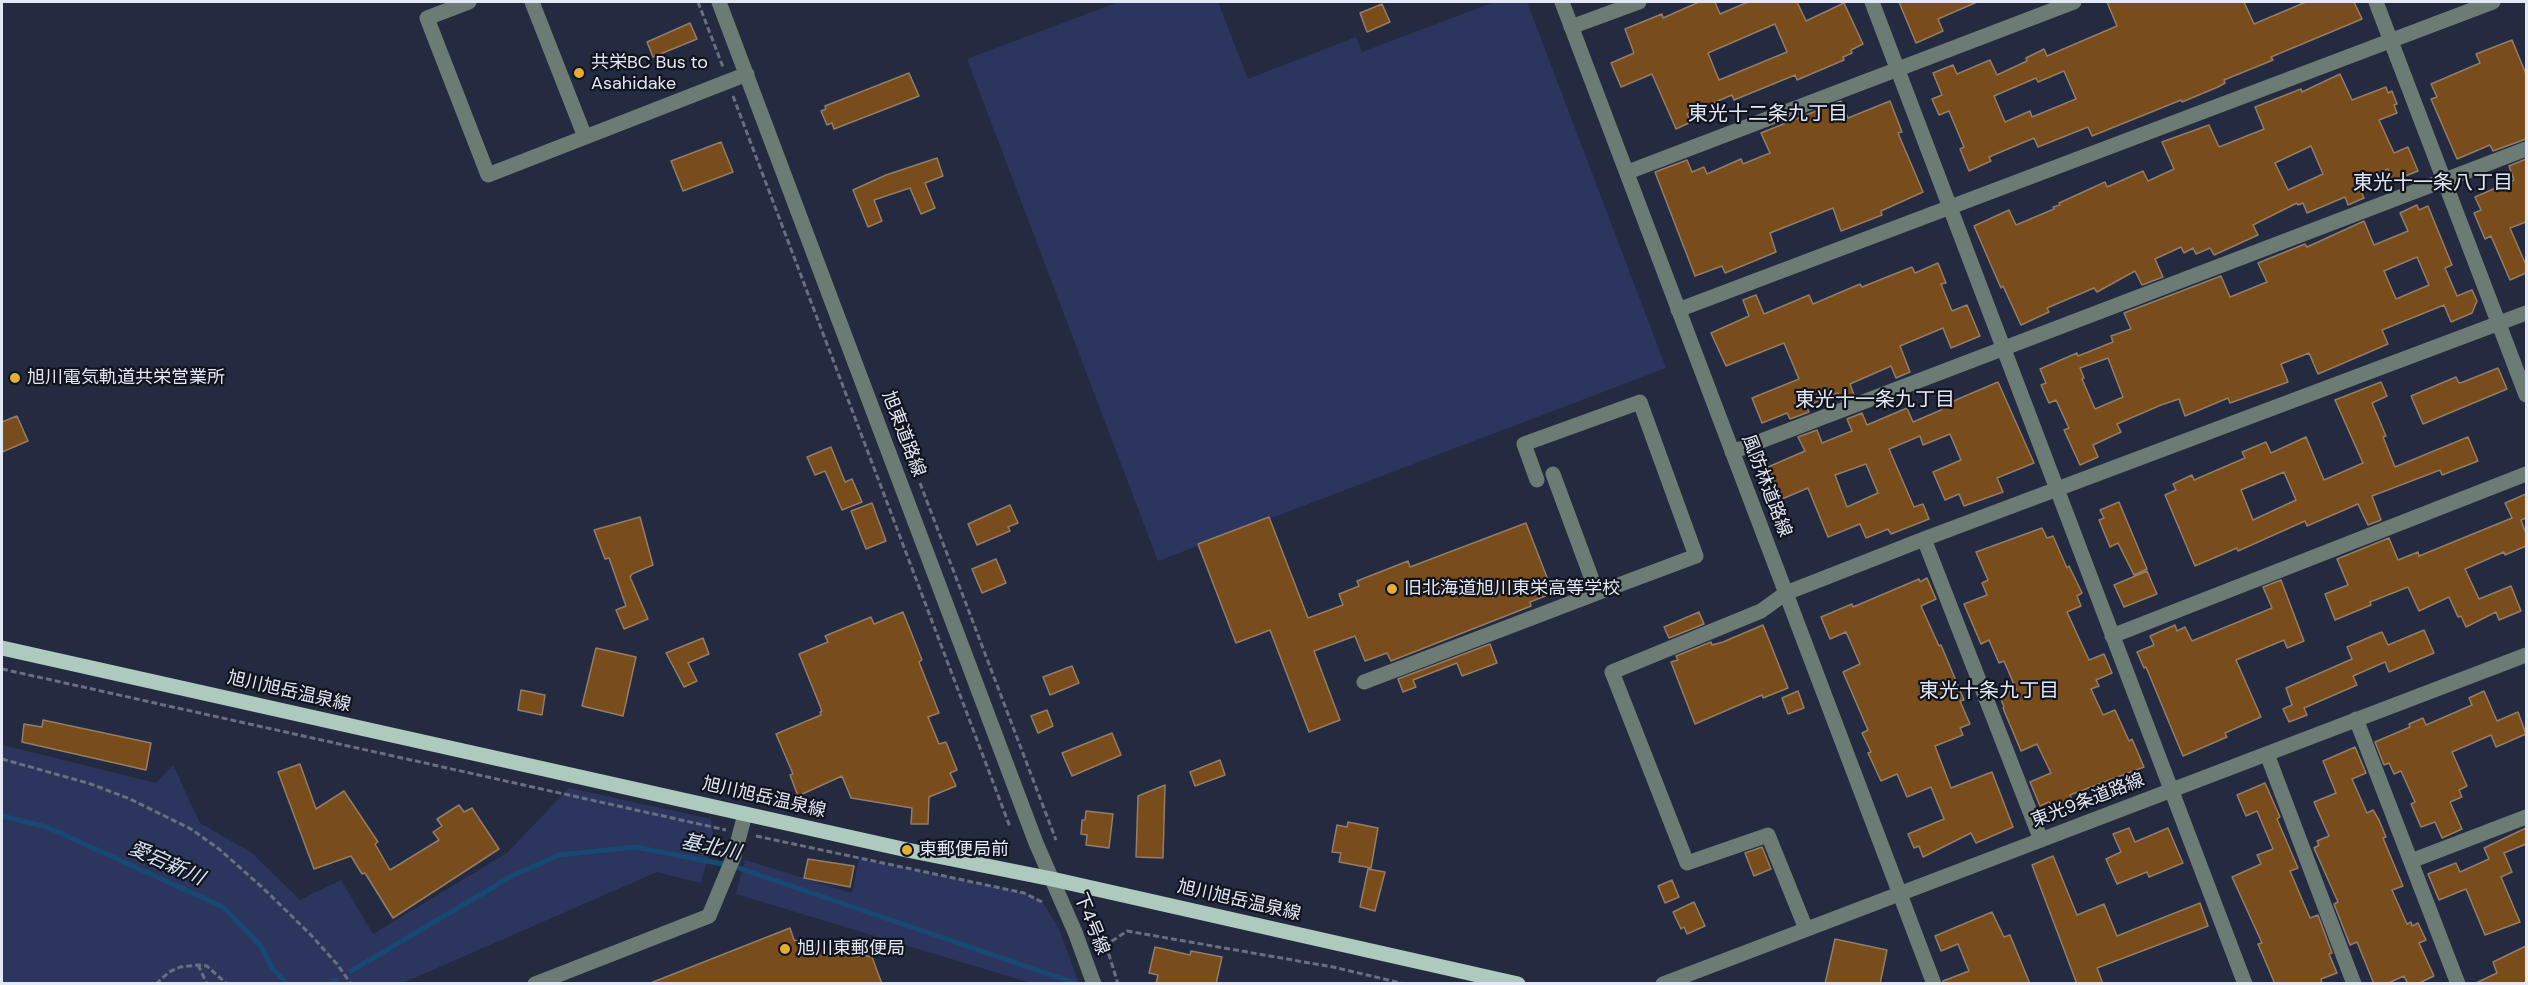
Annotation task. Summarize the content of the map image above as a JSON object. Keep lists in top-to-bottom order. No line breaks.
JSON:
{"streets":{"main road":["旭川旭岳温泉線"],"street":["旭東道路線","風防林道路線","東光9条道路線","下4号線"]},"crossings":[["旭東道路線","旭川旭岳温泉線"],["旭東道路線","下4号線"],["風防林道路線","東光9条道路線"],["旭川旭岳温泉線","下4号線"]],"districts":["東光十二条九丁目","東光十一条八丁目","東光十一条九丁目","東光十条九丁目"],"water":["基北川","愛宕新川"],"places":["共栄BC Bus to Asahidake","旭川電気軌道共栄営業所","旧北海道旭川東栄高等学校","東郵便局前","旭川東郵便局"]}
